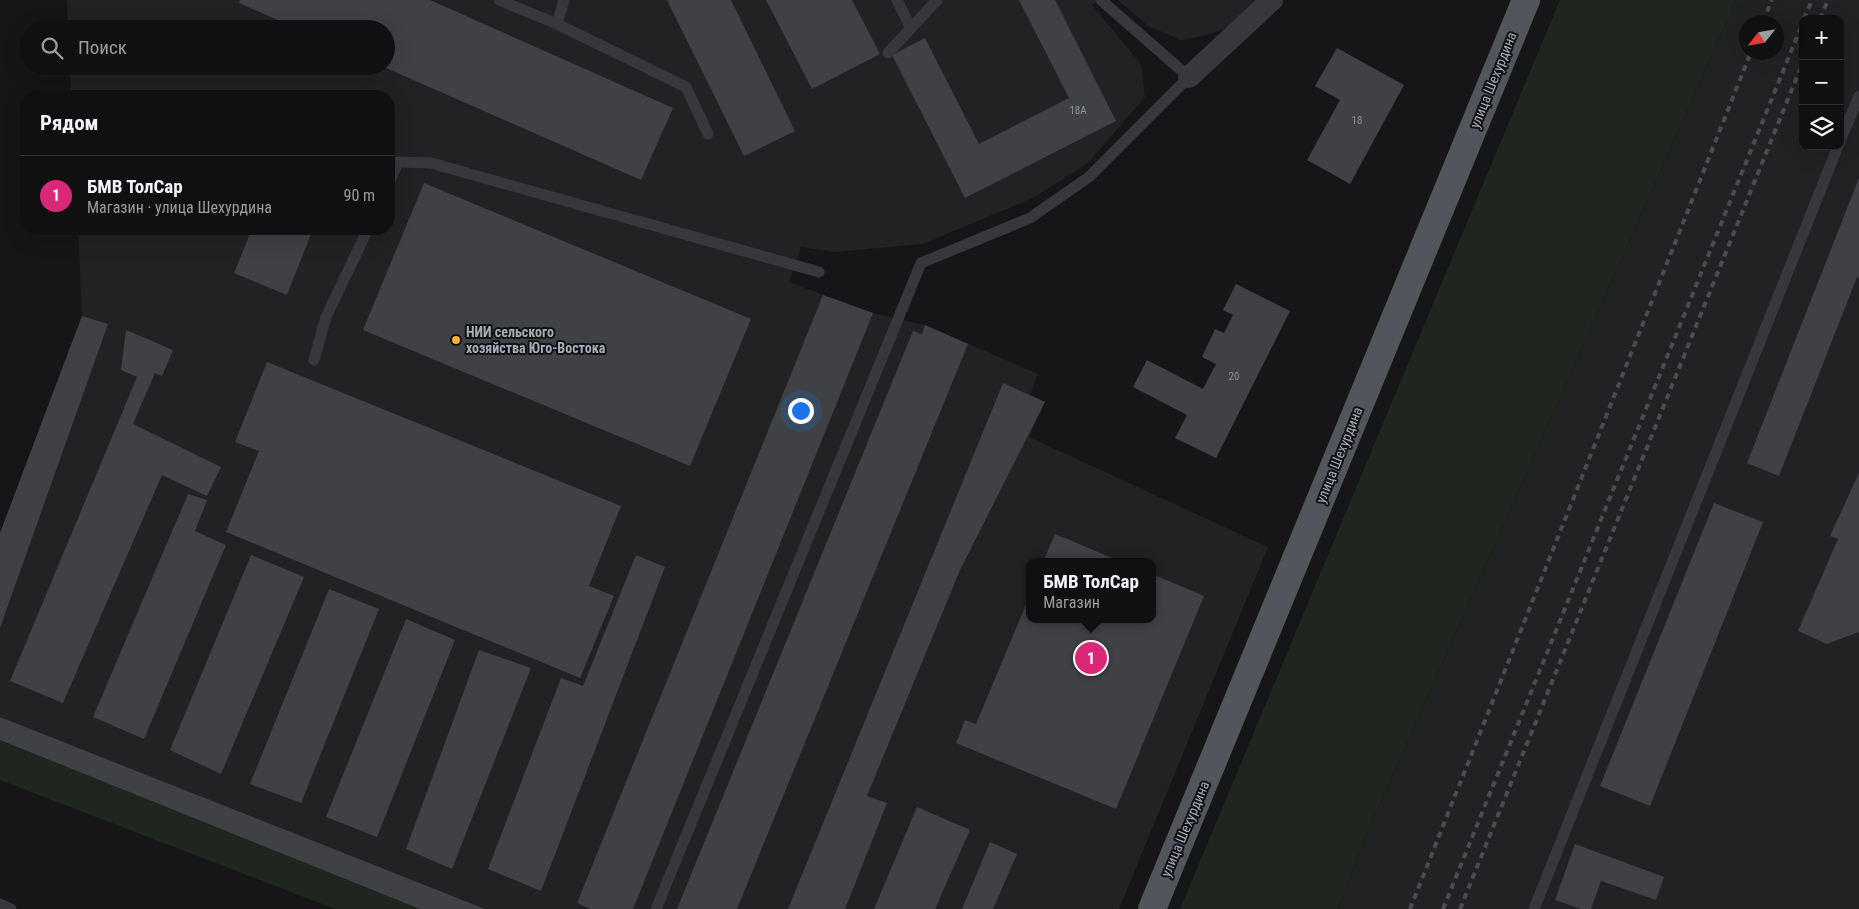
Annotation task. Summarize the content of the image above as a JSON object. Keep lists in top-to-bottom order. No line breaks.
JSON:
{"streets":{"main road":["улица Шехурдина"]},"places":["НИИ сельского хозяйства Юго-Востока"],"house_numbers":["18А","18","20"],"north":"bottom left","page":{"map_buttons":["+","−"],"search":"Поиск","heading":"Рядом","list":[{"mark":"1","name":"БМВ ТолСар","note":"Магазин · улица Шехурдина","value":"90 m"}],"popup":["БМВ ТолСар","Магазин"],"pins":"1"}}
